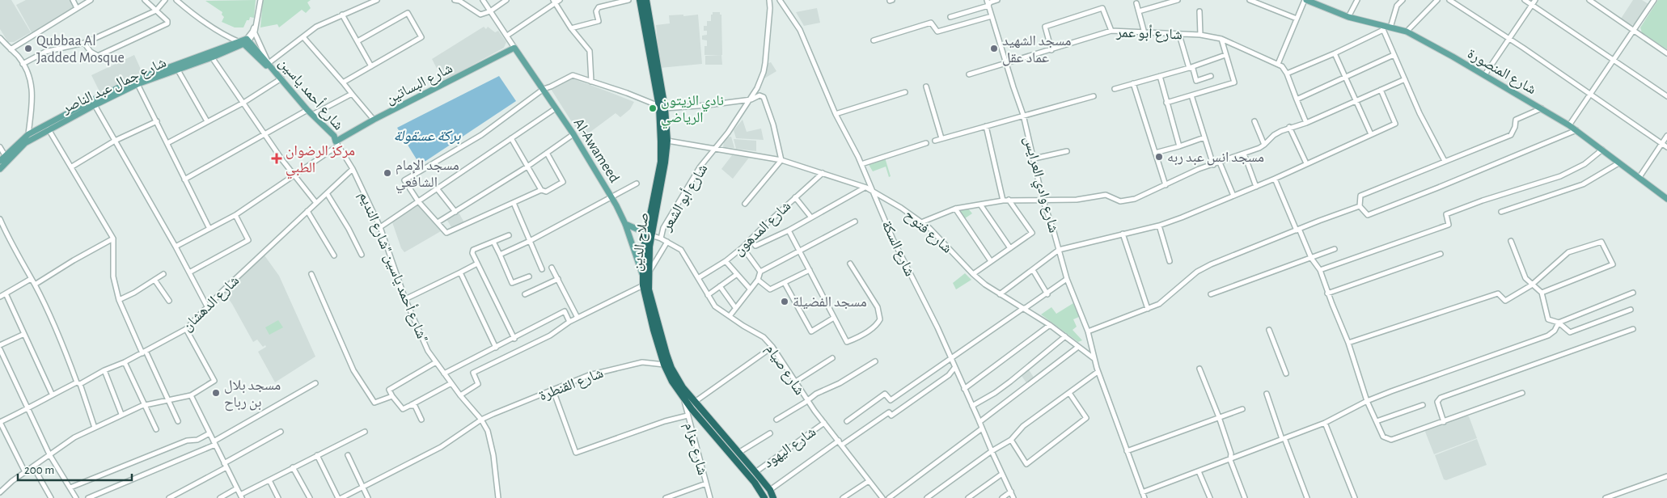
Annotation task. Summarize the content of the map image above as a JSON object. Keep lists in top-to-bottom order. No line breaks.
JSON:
{"streets":{"highway":["صلاح الدين"],"main road":["شارع المنصورة","شارع البساتين","شارع جمال عبد الناصر","شارع أحمد ياسين","Al-Awameed"],"street":["شارع أبو عمر","شارع وادي العرايس","شارع أبو الشعر","شارع المدهون","شارع فتوح","شارع السكة","شارع أحمد ياسين \"شارع النديم\"","شارع الدهشان","شارع صيام","شارع القنطرة","شارع اليهود","شارع عزام"]},"crossings":[["شارع أبو عمر","شارع وادي العرايس"],["شارع البساتين","شارع أحمد ياسين"],["شارع البساتين","Al-Awameed"],["شارع البساتين","شارع أحمد ياسين \"شارع النديم\""],["شارع جمال عبد الناصر","شارع أحمد ياسين"],["شارع أحمد ياسين","شارع أحمد ياسين \"شارع النديم\""],["Al-Awameed","صلاح الدين"],["شارع وادي العرايس","شارع فتوح"],["شارع أبو الشعر","شارع فتوح"],["شارع أبو الشعر","صلاح الدين"],["شارع أبو الشعر","شارع صيام"],["شارع المدهون","شارع فتوح"],["شارع المدهون","شارع صيام"],["شارع فتوح","صلاح الدين"],["شارع فتوح","شارع السكة"],["صلاح الدين","شارع القنطرة"],["صلاح الدين","شارع اليهود"],["صلاح الدين","شارع عزام"],["شارع أحمد ياسين \"شارع النديم\"","شارع الدهشان"],["شارع أحمد ياسين \"شارع النديم\"","شارع القنطرة"],["شارع صيام","شارع اليهود"]],"water":["بركة عسقولة"],"places":{"other":["Qubbaa Al Jadded Mosque","مسجد الشهيد عماد عقل","نادي الزيتون الرياضي","مسجد انس عبد ربه","مسجد الإمام الشافعي","مسجد الفضيلة","مسجد بلال بن رباح"],"health":["مركز الرضوان الطبي"]},"scale_bar":"200 m"}
